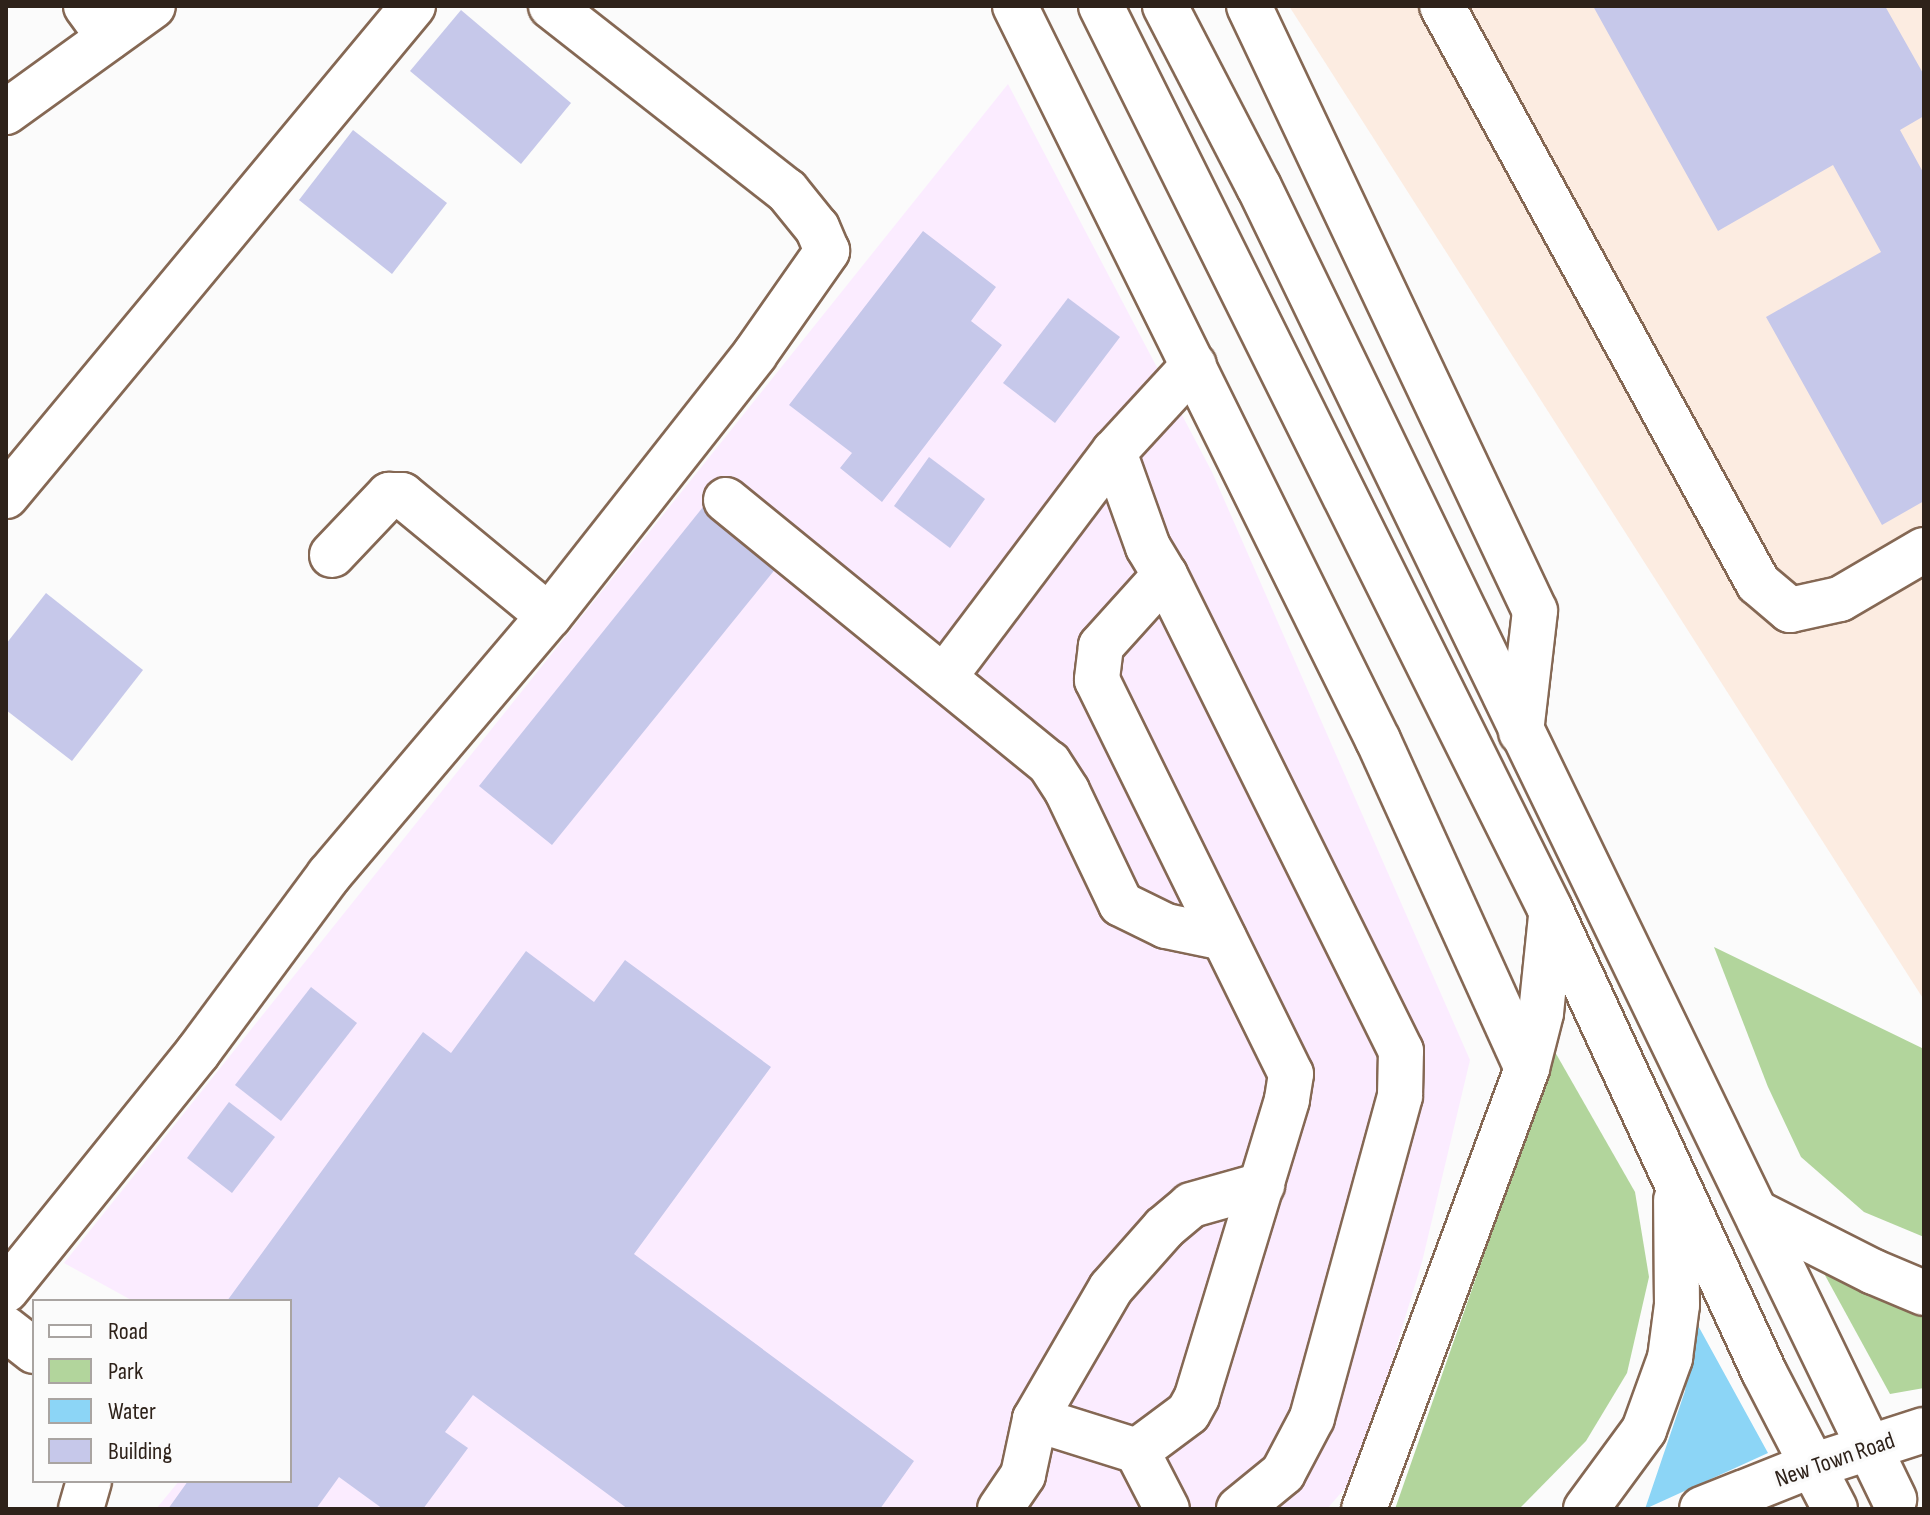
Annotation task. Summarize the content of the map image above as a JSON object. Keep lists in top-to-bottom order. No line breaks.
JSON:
{"streets":{"street":["New Town Road"]},"legend":["Road","Park","Water","Building"]}
